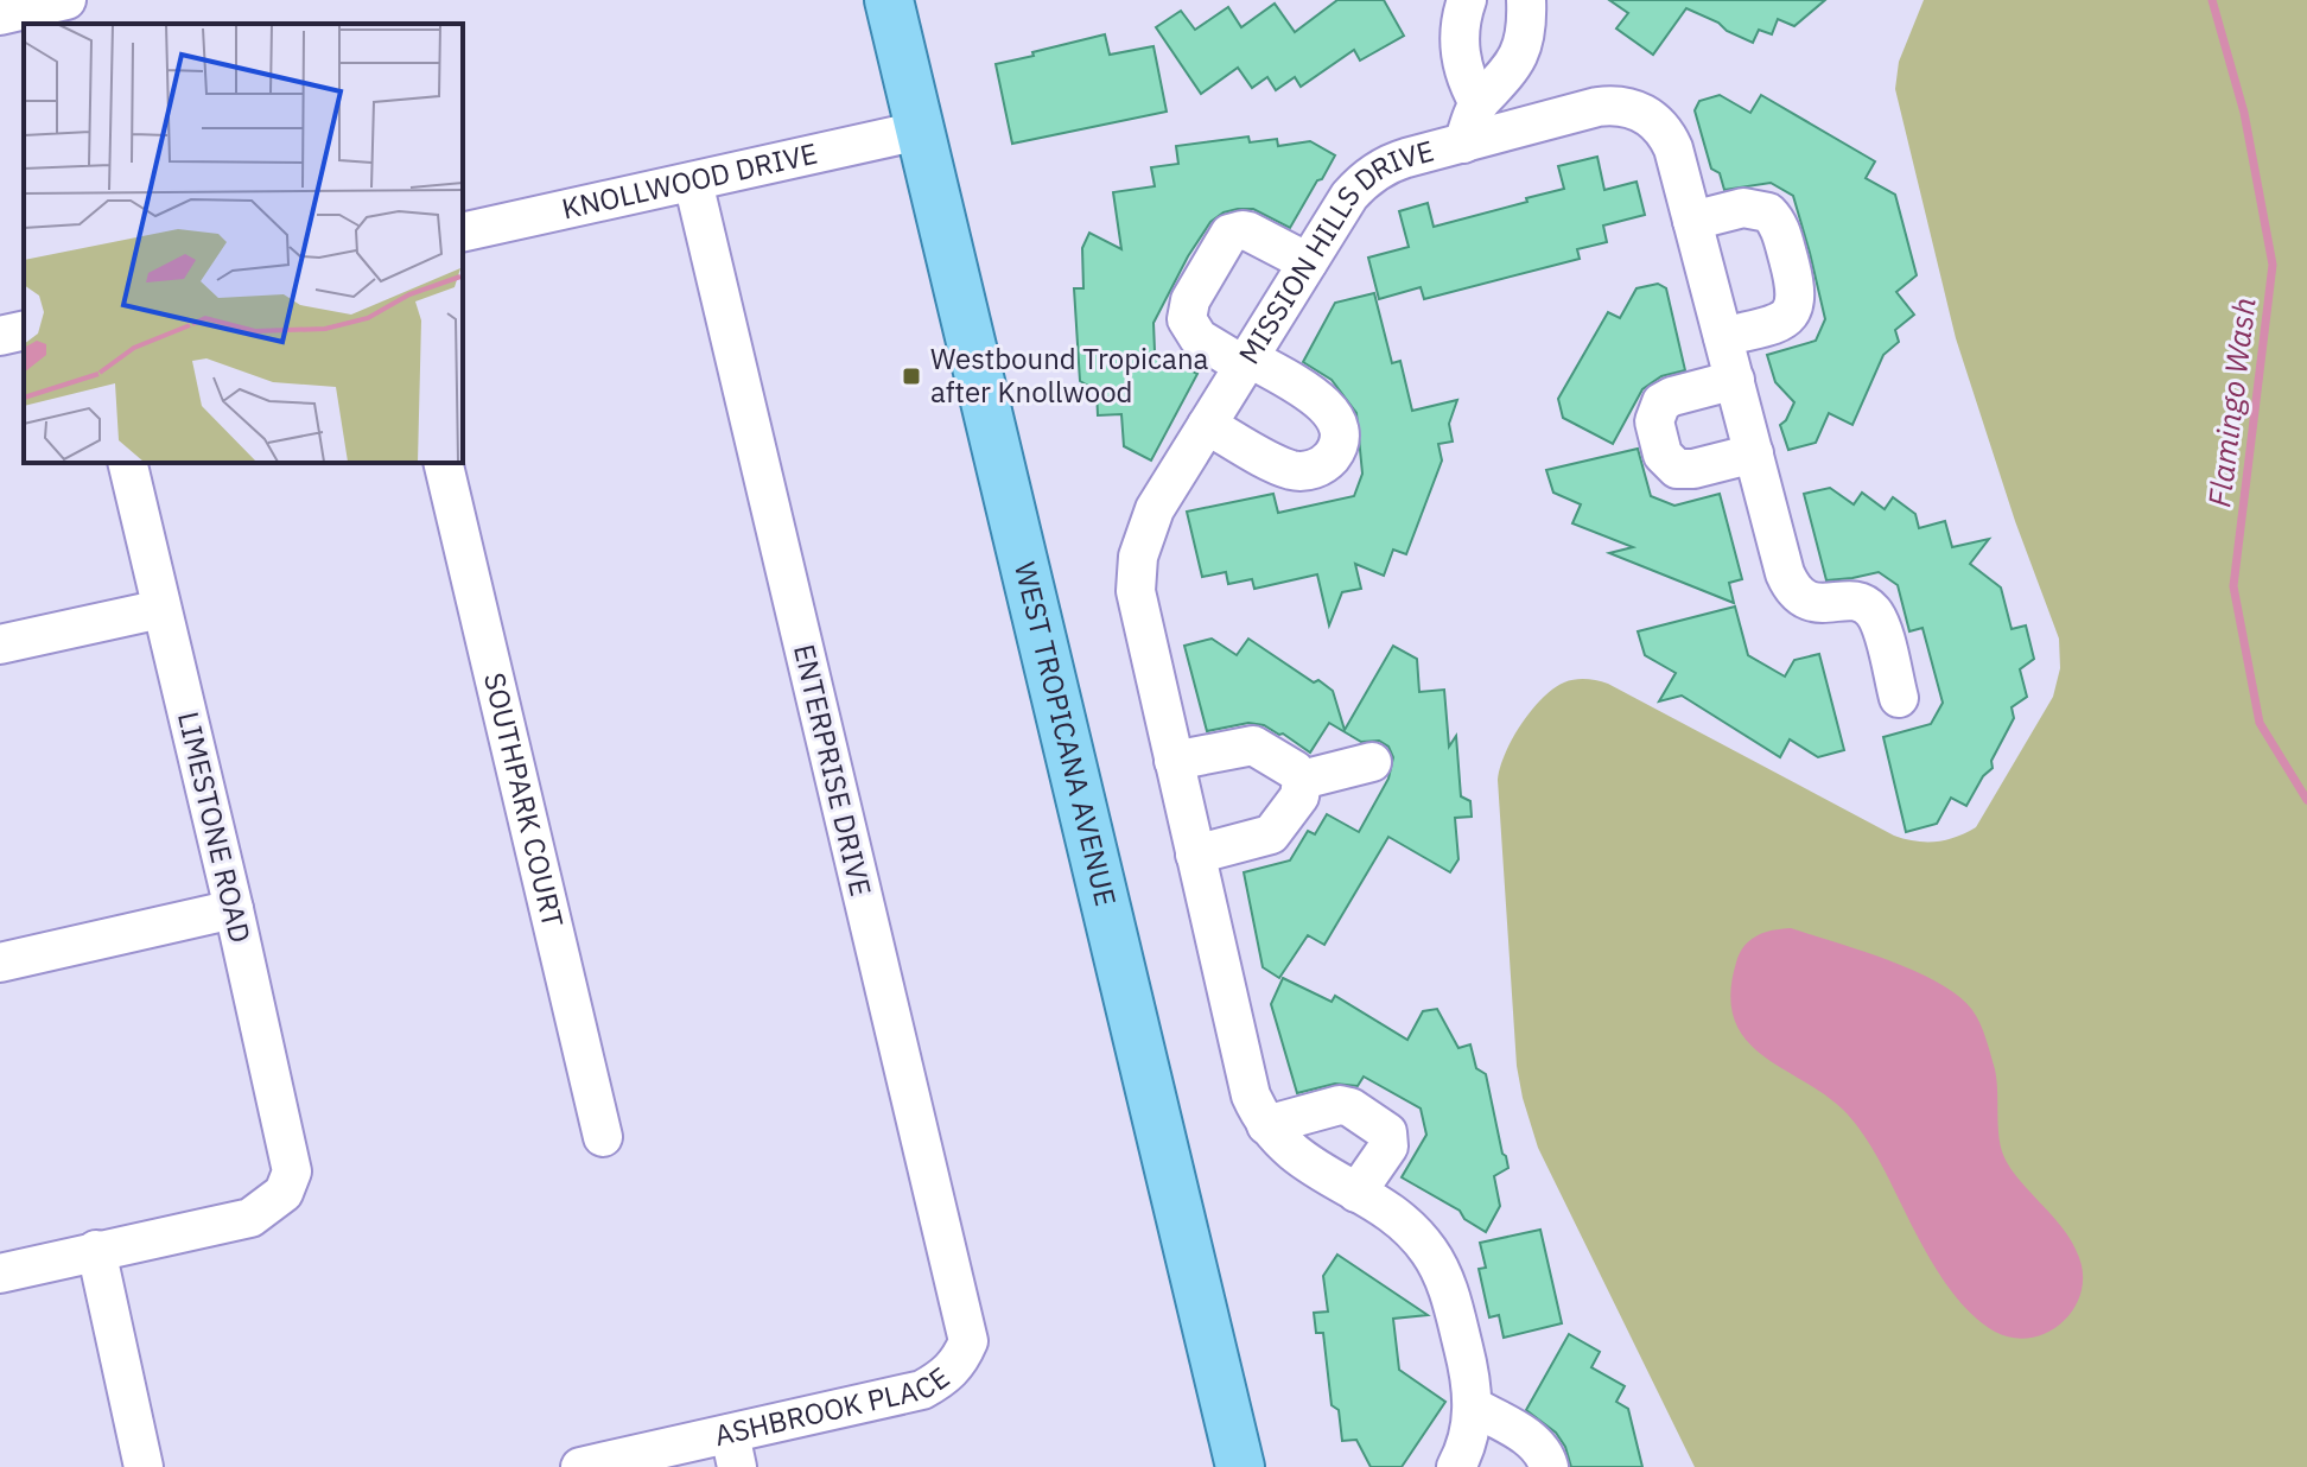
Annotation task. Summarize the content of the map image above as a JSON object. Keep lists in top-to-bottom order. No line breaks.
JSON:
{"streets":{"main road":["WEST TROPICANA AVENUE"],"street":["KNOLLWOOD DRIVE","MISSION HILLS DRIVE","ENTERPRISE DRIVE","SOUTHPARK COURT","LIMESTONE ROAD","ASHBROOK PLACE"]},"crossings":[["KNOLLWOOD DRIVE","WEST TROPICANA AVENUE"],["KNOLLWOOD DRIVE","ENTERPRISE DRIVE"],["ENTERPRISE DRIVE","ASHBROOK PLACE"]],"water":["Flamingo Wash"],"places":{"transit":["Westbound Tropicana after Knollwood"]}}
